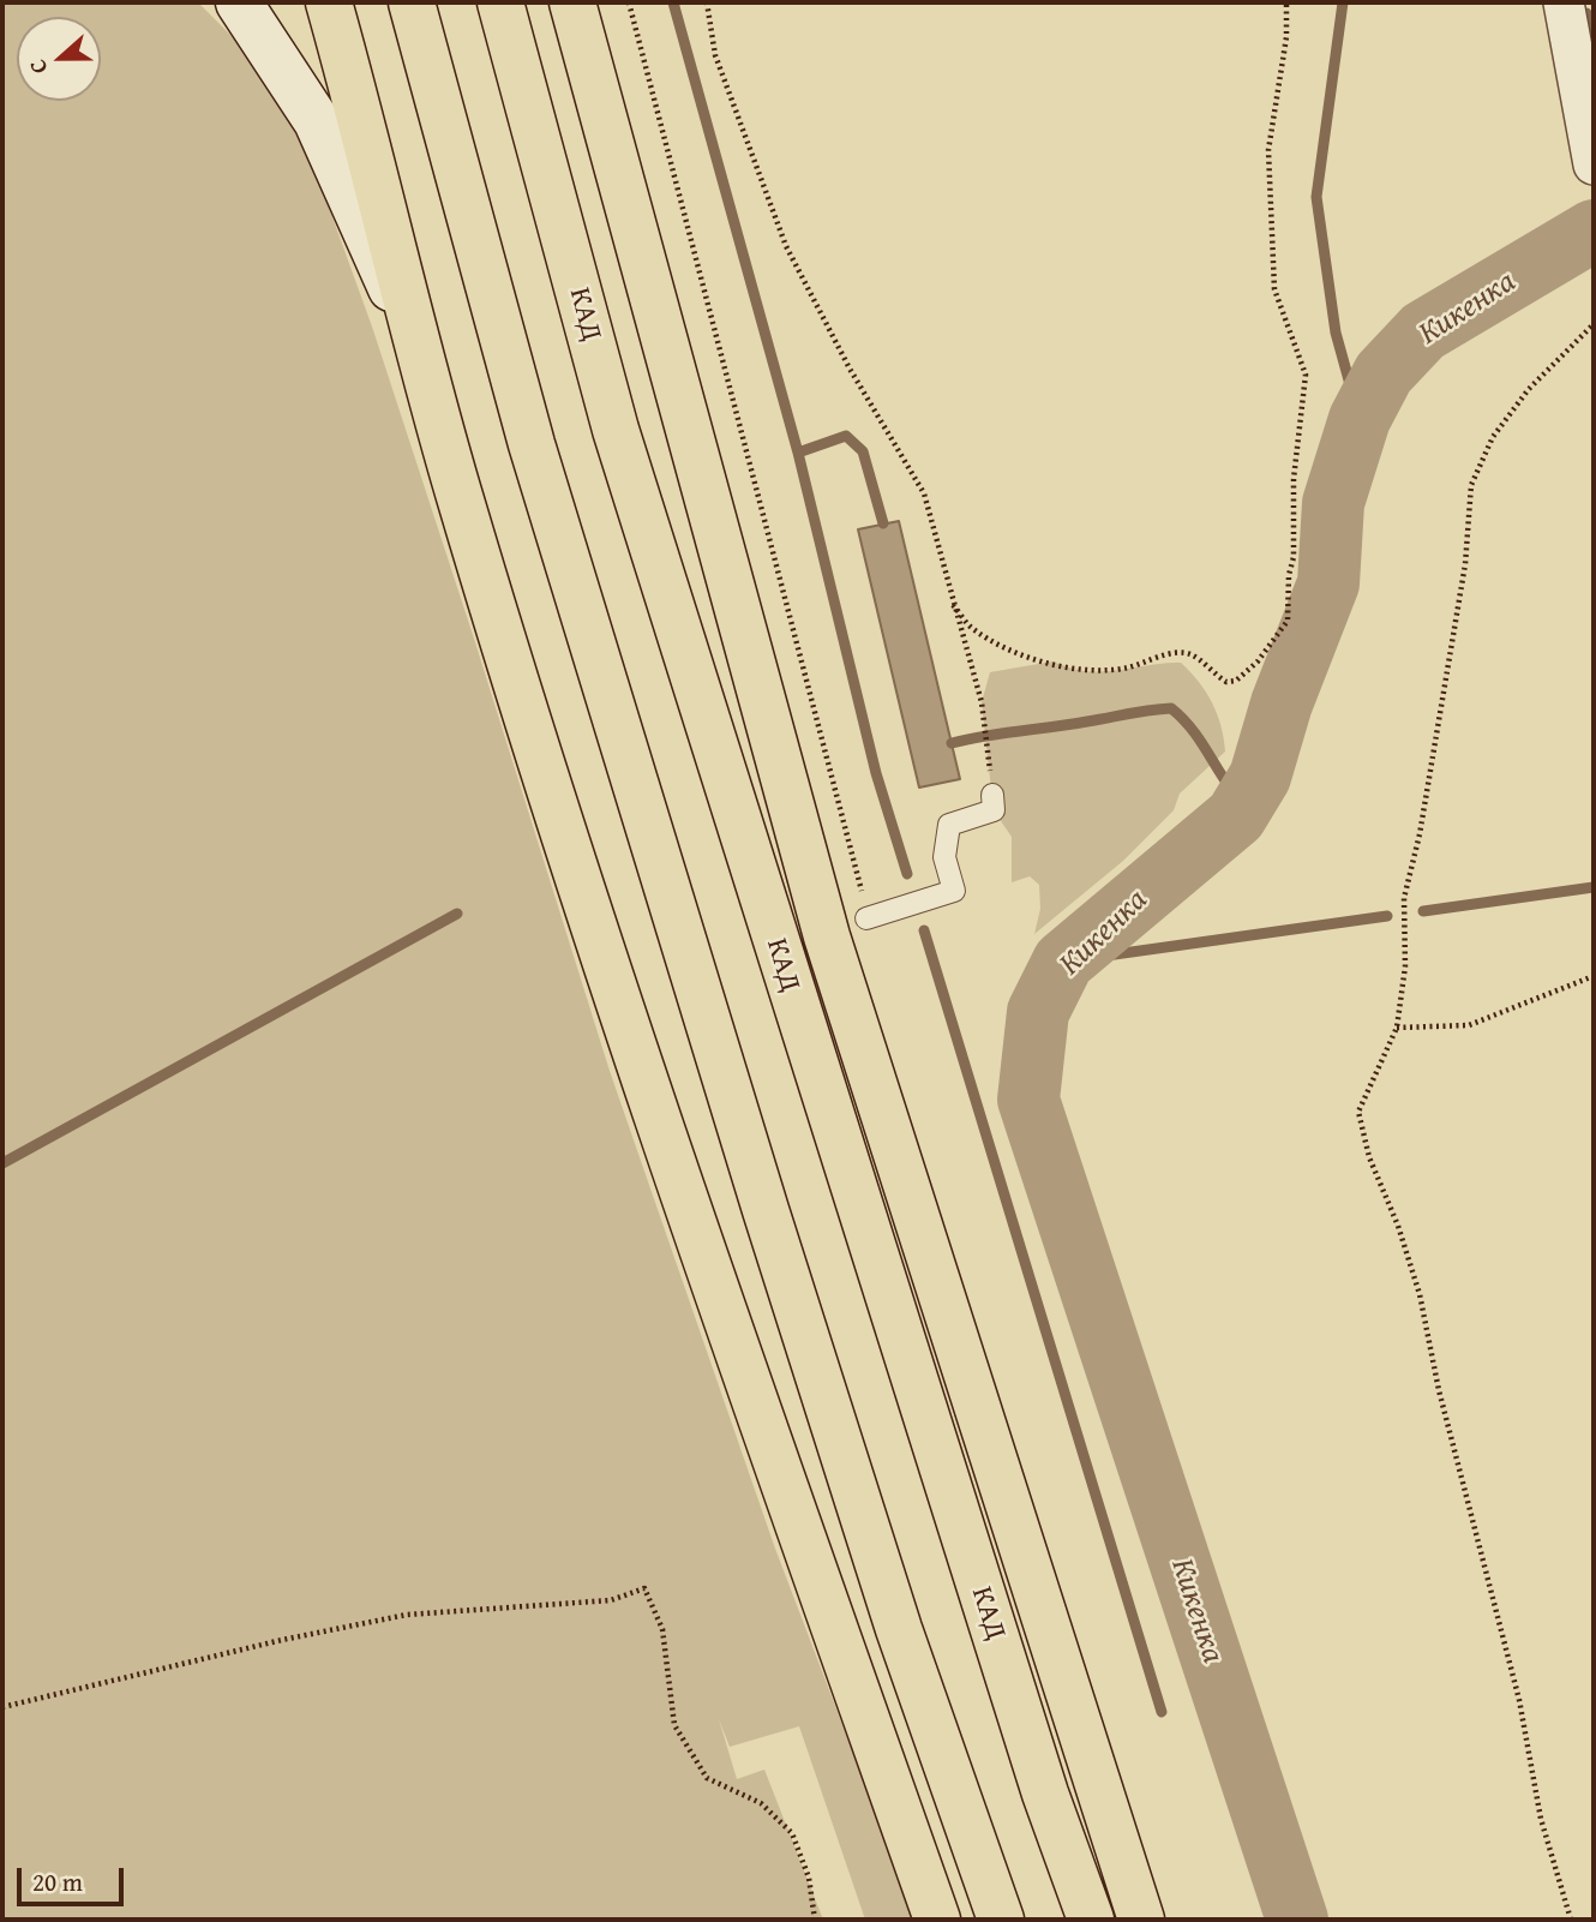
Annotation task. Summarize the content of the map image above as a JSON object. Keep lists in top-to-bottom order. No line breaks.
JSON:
{"streets":{"highway":["КАД"]},"water":["Кикенка"],"scale_bar":"20 m","north":"left"}
